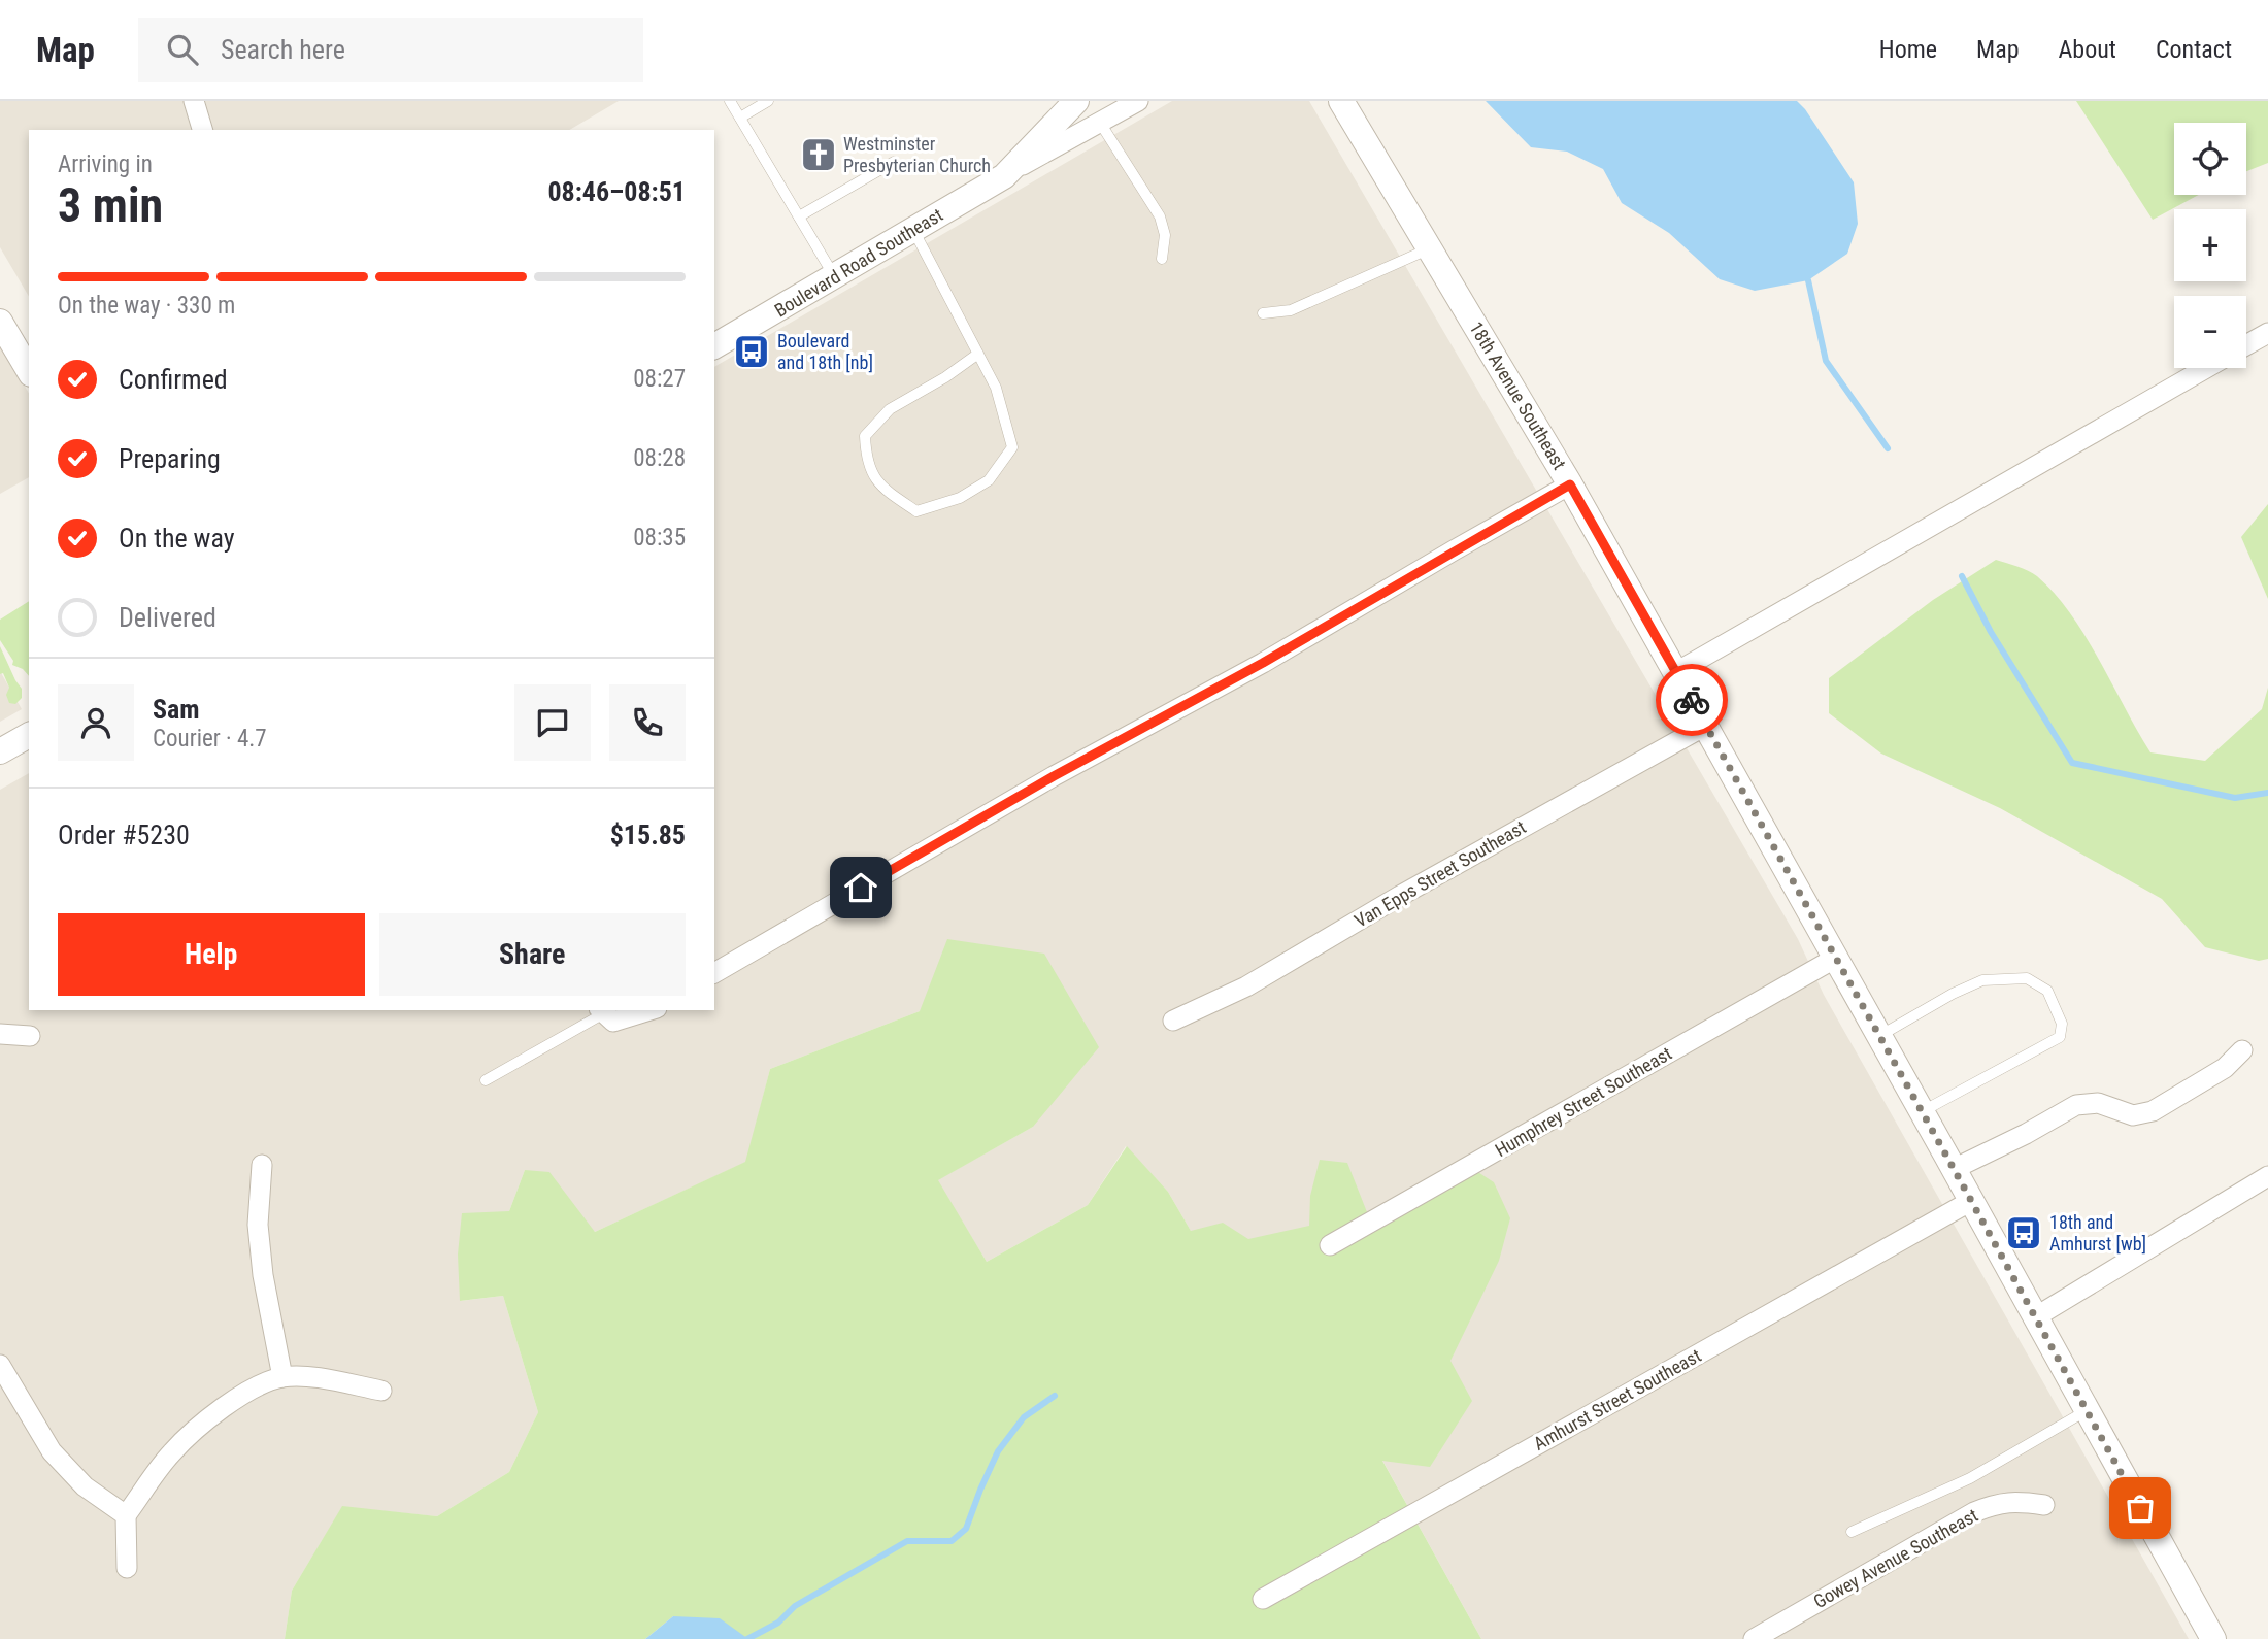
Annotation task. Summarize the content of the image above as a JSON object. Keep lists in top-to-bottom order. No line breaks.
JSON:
{"streets":{"street":["Boulevard Road Southeast","18th Avenue Southeast","Van Epps Street Southeast","Humphrey Street Southeast","Amhurst Street Southeast","Gowey Avenue Southeast"]},"crossings":[["18th Avenue Southeast","Van Epps Street Southeast"],["18th Avenue Southeast","Humphrey Street Southeast"],["18th Avenue Southeast","Amhurst Street Southeast"]],"places":{"church":["Westminster Presbyterian Church"],"bus stop":["Boulevard and 18th [nb]","18th and Amhurst [wb]"]},"page":{"header":"Map","search":"Search here","nav":["Home","Map","About","Contact"],"map_buttons":["+","−"],"heading":["3 min","Arriving in","08:46–08:51"],"panel":["Sam","Courier · 4.7","Order #5230","$15.85"],"bar":"On the way · 330 m","list":[["Confirmed","08:27"],["Preparing","08:28"],["On the way","08:35"],"Delivered"],"buttons":["Help","Share"]}}
